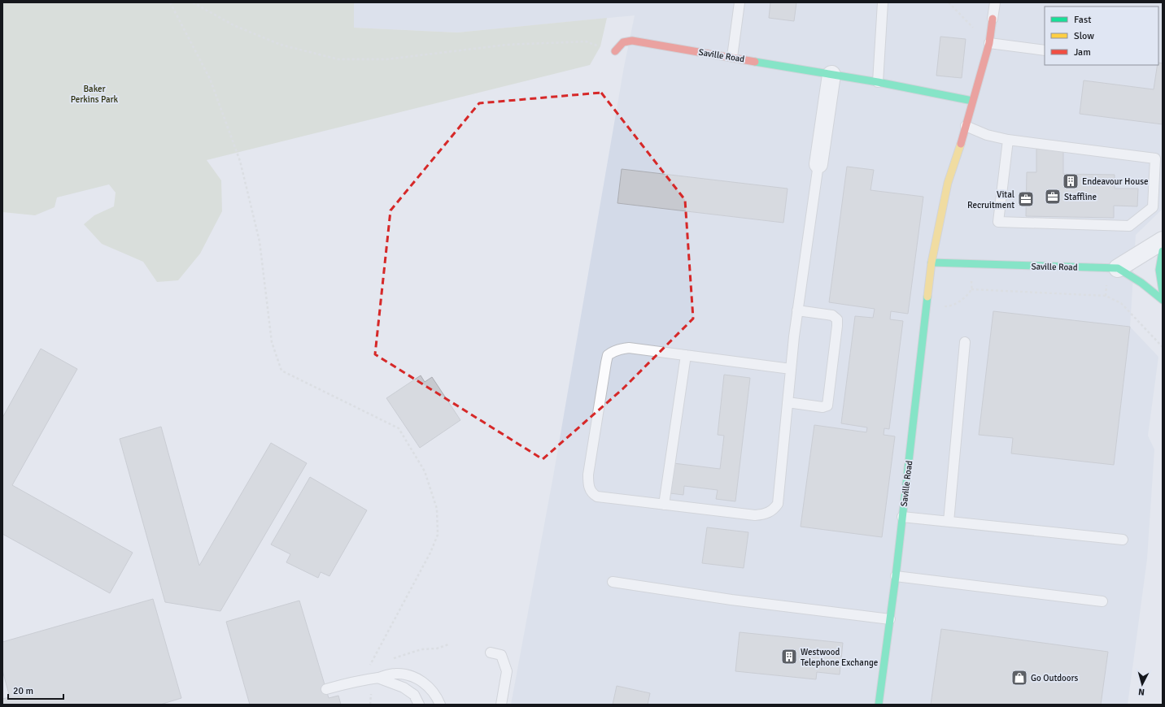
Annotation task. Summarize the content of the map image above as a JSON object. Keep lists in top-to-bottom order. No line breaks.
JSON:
{"streets":{"street":["Saville Road"]},"parks":["Baker Perkins Park"],"places":{"building":["Endeavour House","Westwood Telephone Exchange"],"office":["Staffline","Vital Recruitment"],"shop":["Go Outdoors"]},"legend":["Fast","Slow","Jam"],"scale_bar":"20 m","north":"bottom"}
